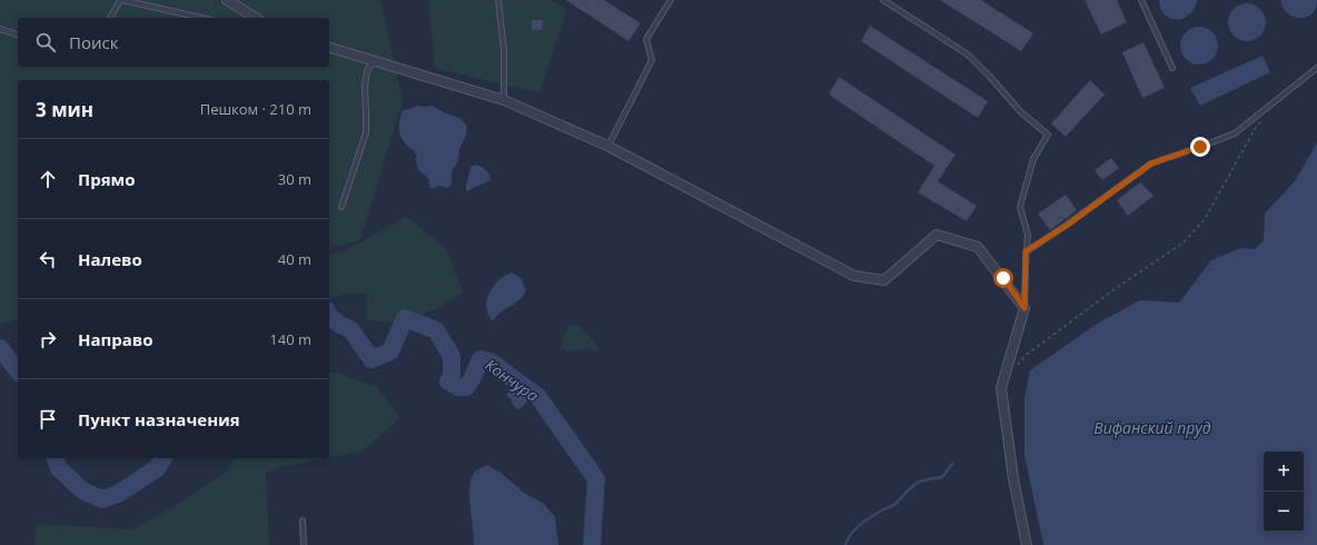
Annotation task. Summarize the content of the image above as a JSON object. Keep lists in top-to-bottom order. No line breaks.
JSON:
{"water":["Кончура","Вифанский пруд"],"page":{"search":"Поиск","heading":["3 мин","Пешком · 210 m"],"list":[["Прямо","30 m"],["Налево","40 m"],["Направо","140 m"],"Пункт назначения"],"map_buttons":["+","−"]}}
